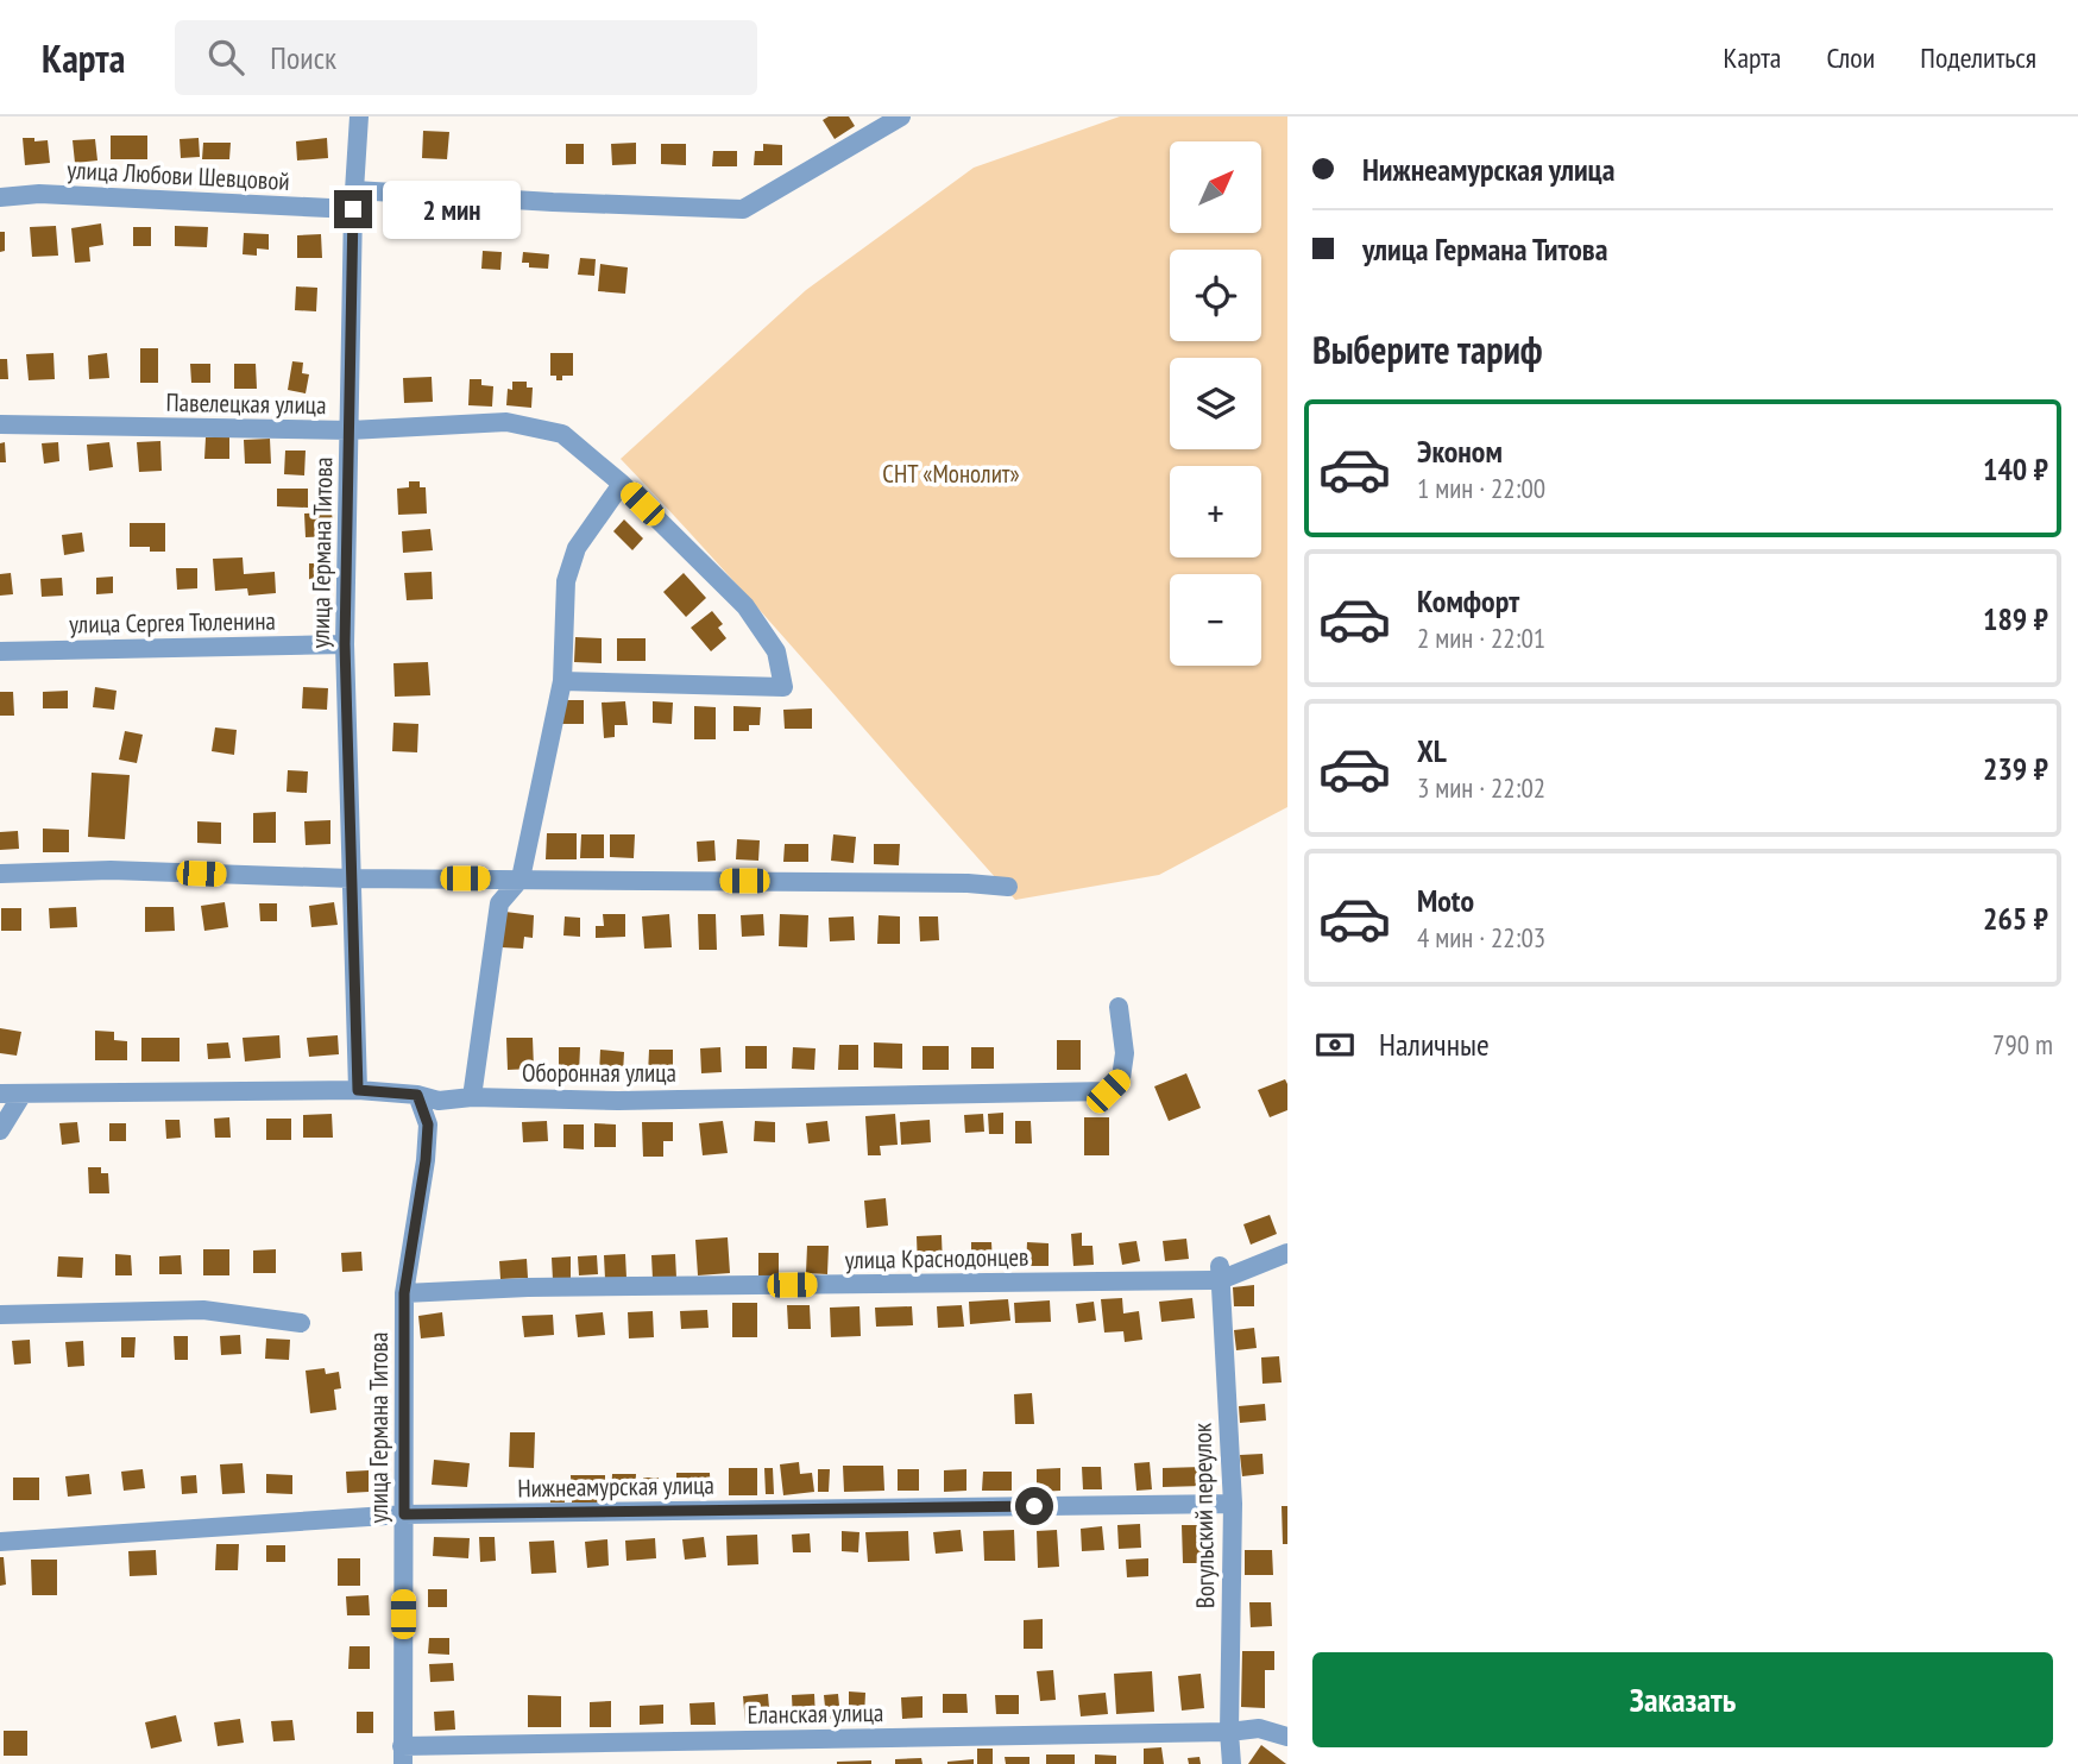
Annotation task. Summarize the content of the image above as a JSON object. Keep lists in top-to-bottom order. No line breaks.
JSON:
{"streets":{"street":["улица Любови Шевцовой","Павелецкая улица","улица Германа Титова","улица Сергея Тюленина","Оборонная улица","улица Краснодонцев","Нижнеамурская улица","Вогульский переулок","Еланская улица"]},"crossings":[["улица Любови Шевцовой","улица Германа Титова"],["Павелецкая улица","улица Германа Титова"],["улица Германа Титова","улица Сергея Тюленина"],["улица Германа Титова","Оборонная улица"],["улица Германа Титова","улица Краснодонцев"],["улица Германа Титова","Нижнеамурская улица"],["улица Германа Титова","Еланская улица"],["улица Краснодонцев","Вогульский переулок"],["Нижнеамурская улица","Вогульский переулок"],["Вогульский переулок","Еланская улица"]],"parks":["СНТ «Монолит»"],"north":"top right","page":{"header":"Карта","search":"Поиск","nav":["Карта","Слои","Поделиться"],"banner":["Нижнеамурская улица","улица Германа Титова"],"map_buttons":["+","−"],"bubble":"2 мин","heading":"Выберите тариф","list":[{"name":"Эконом","note":"1 мин · 22:00","value":"140 ₽"},{"name":"Комфорт","note":"2 мин · 22:01","value":"189 ₽"},{"name":"XL","note":"3 мин · 22:02","value":"239 ₽"},{"name":"Moto","note":"4 мин · 22:03","value":"265 ₽"}],"pay":["Наличные","790 m"],"buttons":"Заказать"}}
